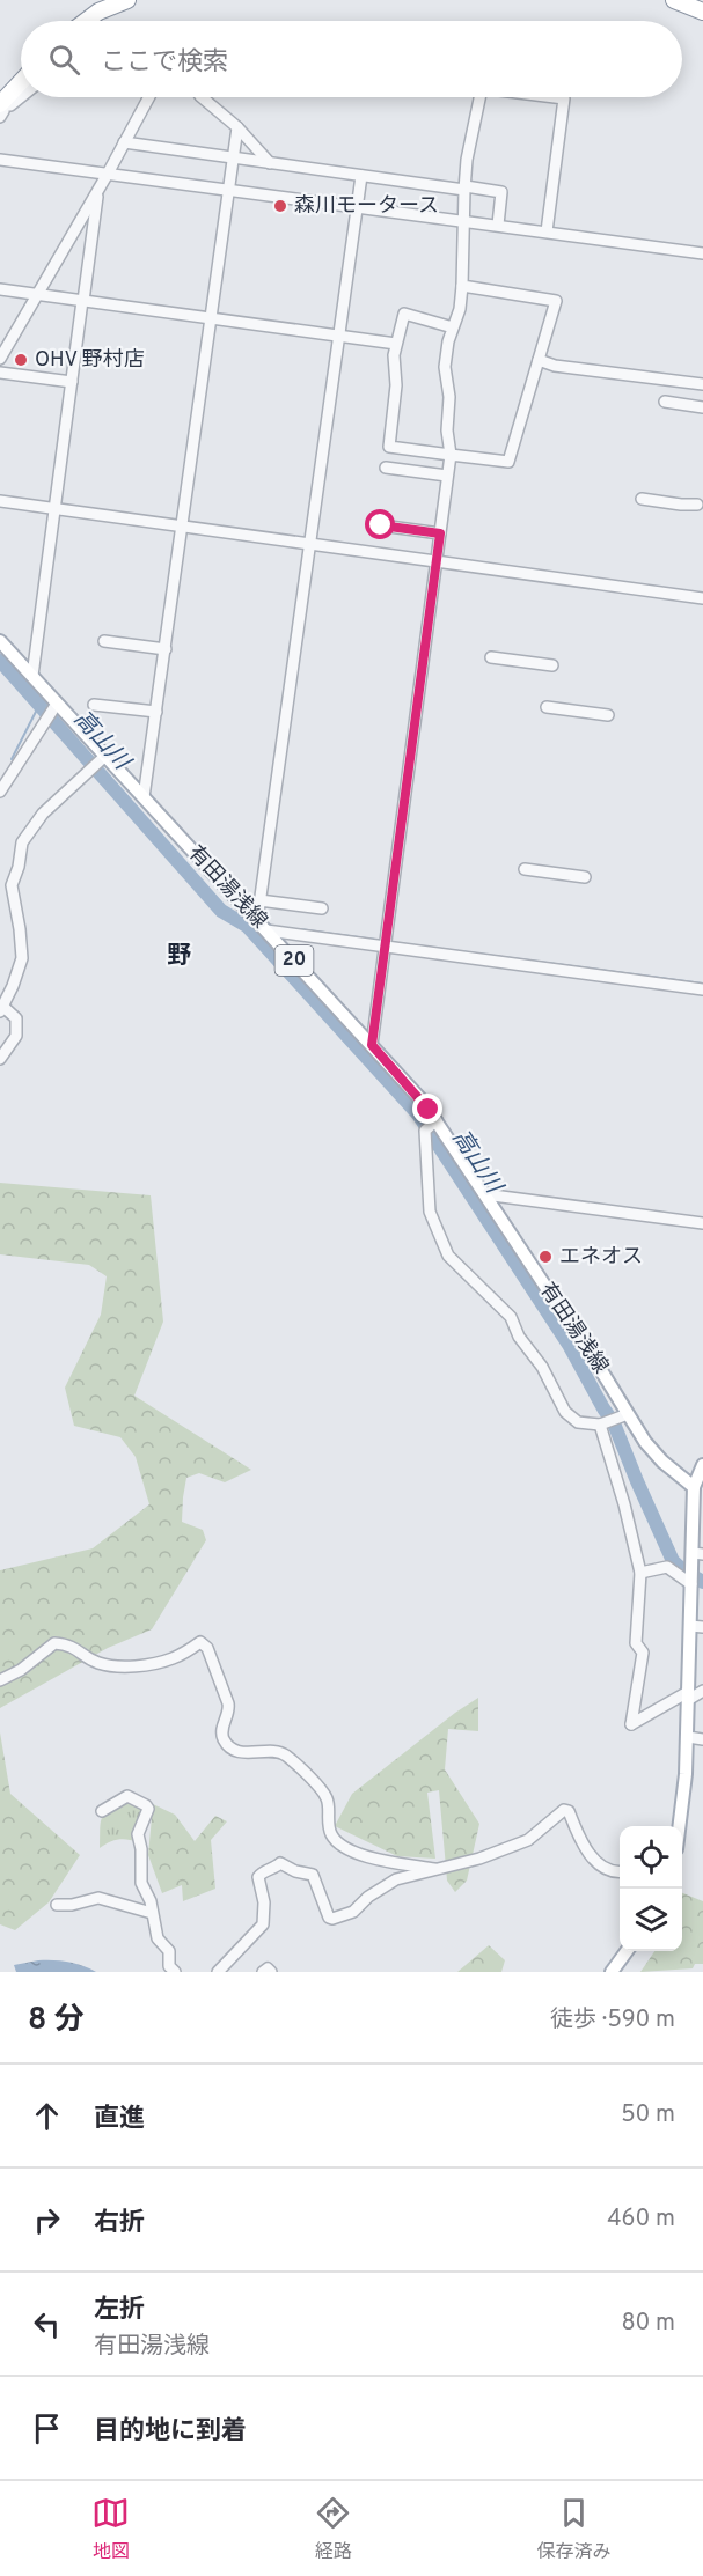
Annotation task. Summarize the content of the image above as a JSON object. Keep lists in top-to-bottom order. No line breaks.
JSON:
{"streets":{"main road":["有田湯浅線","20"]},"districts":["野"],"water":["高山川"],"places":["森川モータース","OHV 野村店","エネオス"],"page":{"search":"ここで検索","heading":["8 分","徒歩 · 590 m"],"list":[["直進","50 m"],["右折","460 m"],["左折","有田湯浅線","80 m"],"目的地に到着"],"nav":["地図","経路","保存済み"]}}
